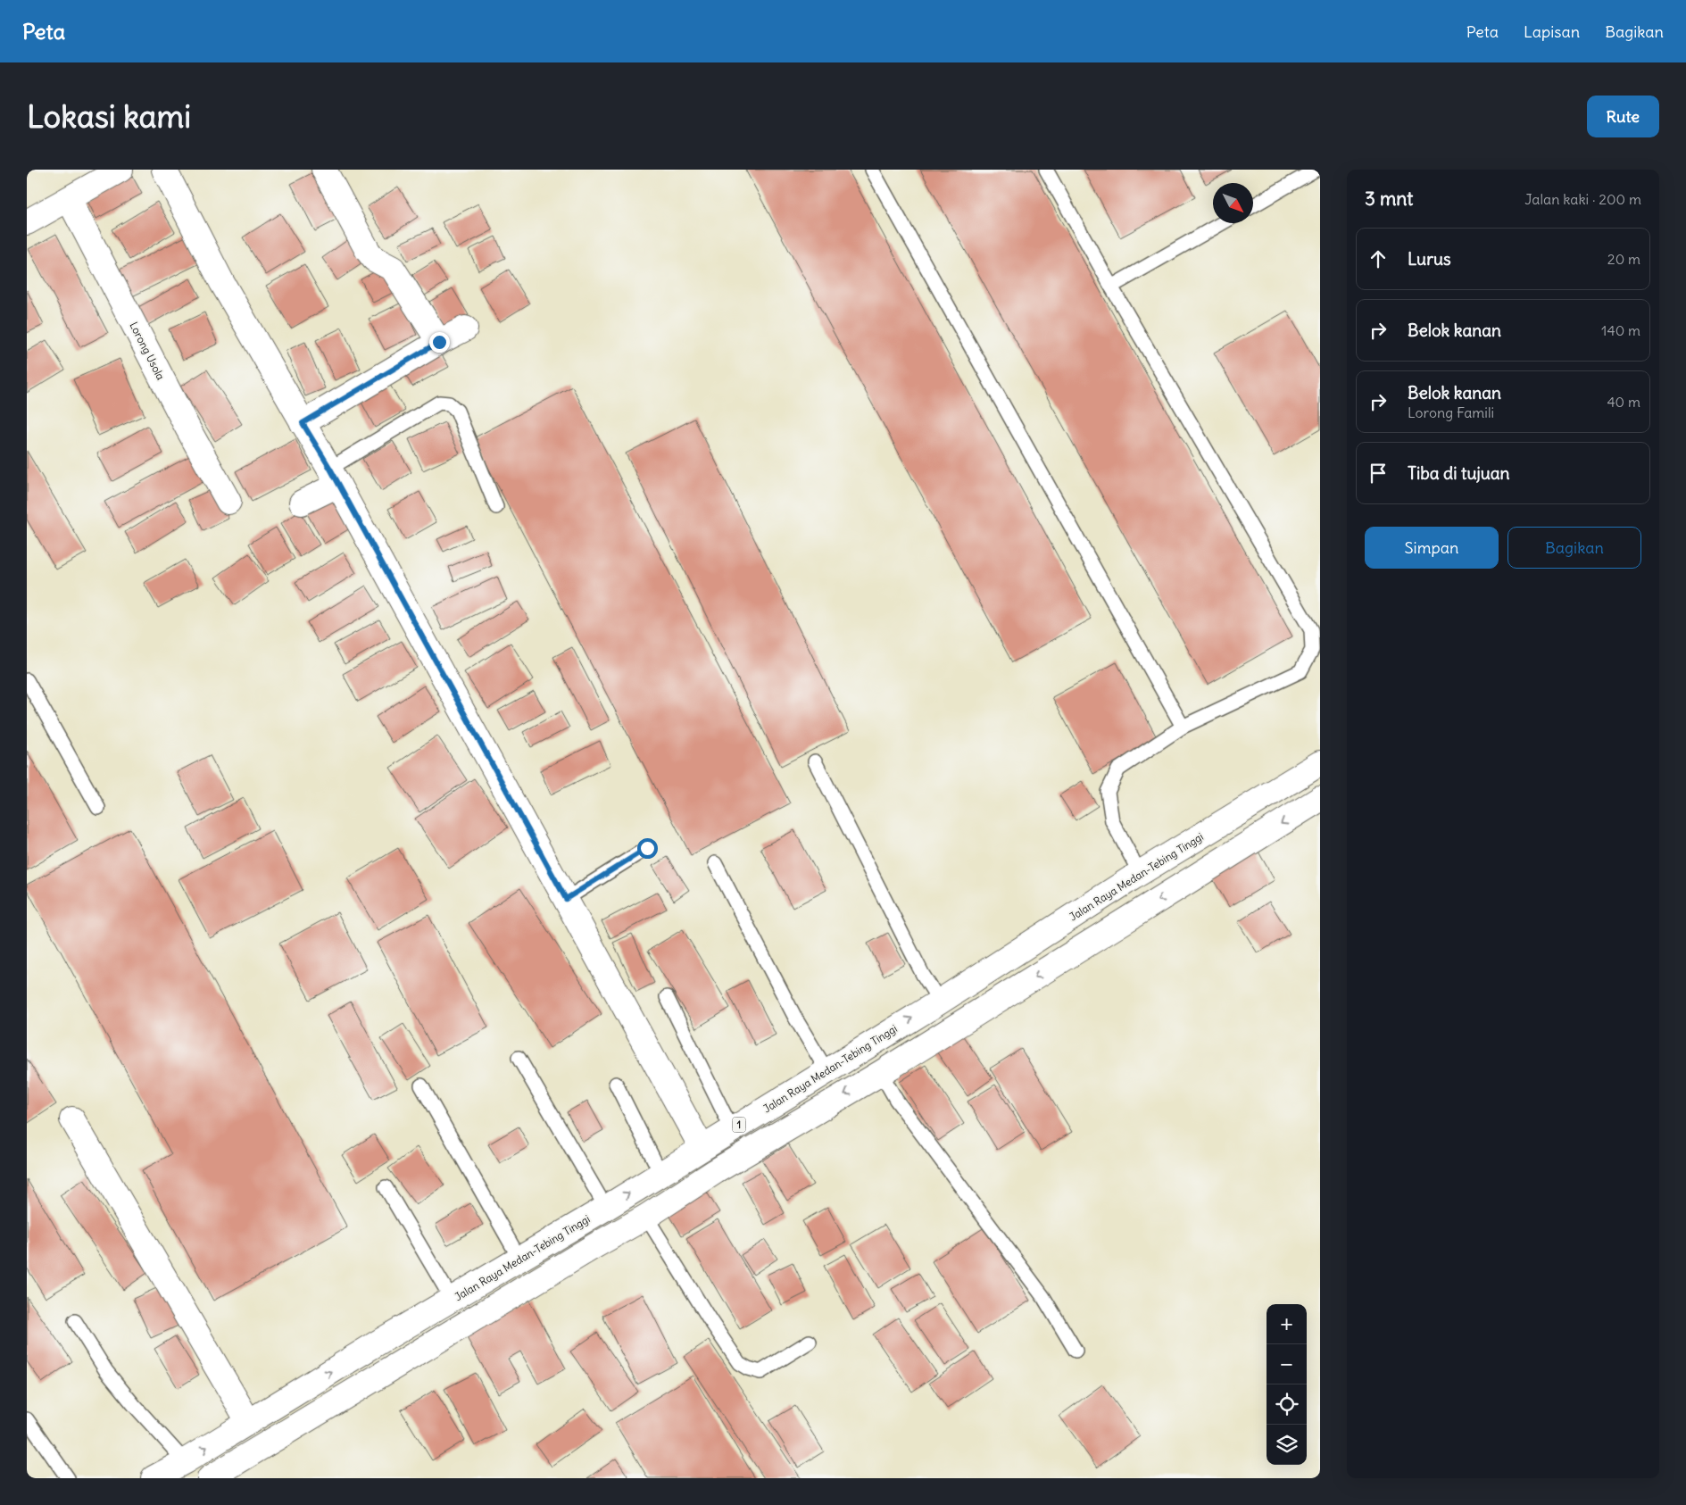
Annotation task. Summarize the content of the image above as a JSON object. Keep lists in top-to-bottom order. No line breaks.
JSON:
{"streets":{"main road":["Lorong Usola","Jalan Raya Medan-Tebing Tinggi","1"]},"north":"bottom right","page":{"header":"Peta","nav":["Peta","Lapisan","Bagikan"],"buttons":["Rute",["Simpan","Bagikan"]],"title":"Lokasi kami","heading":["3 mnt","Jalan kaki · 200 m"],"list":[["Lurus","20 m"],["Belok kanan","140 m"],["Belok kanan","Lorong Famili","40 m"],"Tiba di tujuan"],"map_buttons":["+","−"]}}
